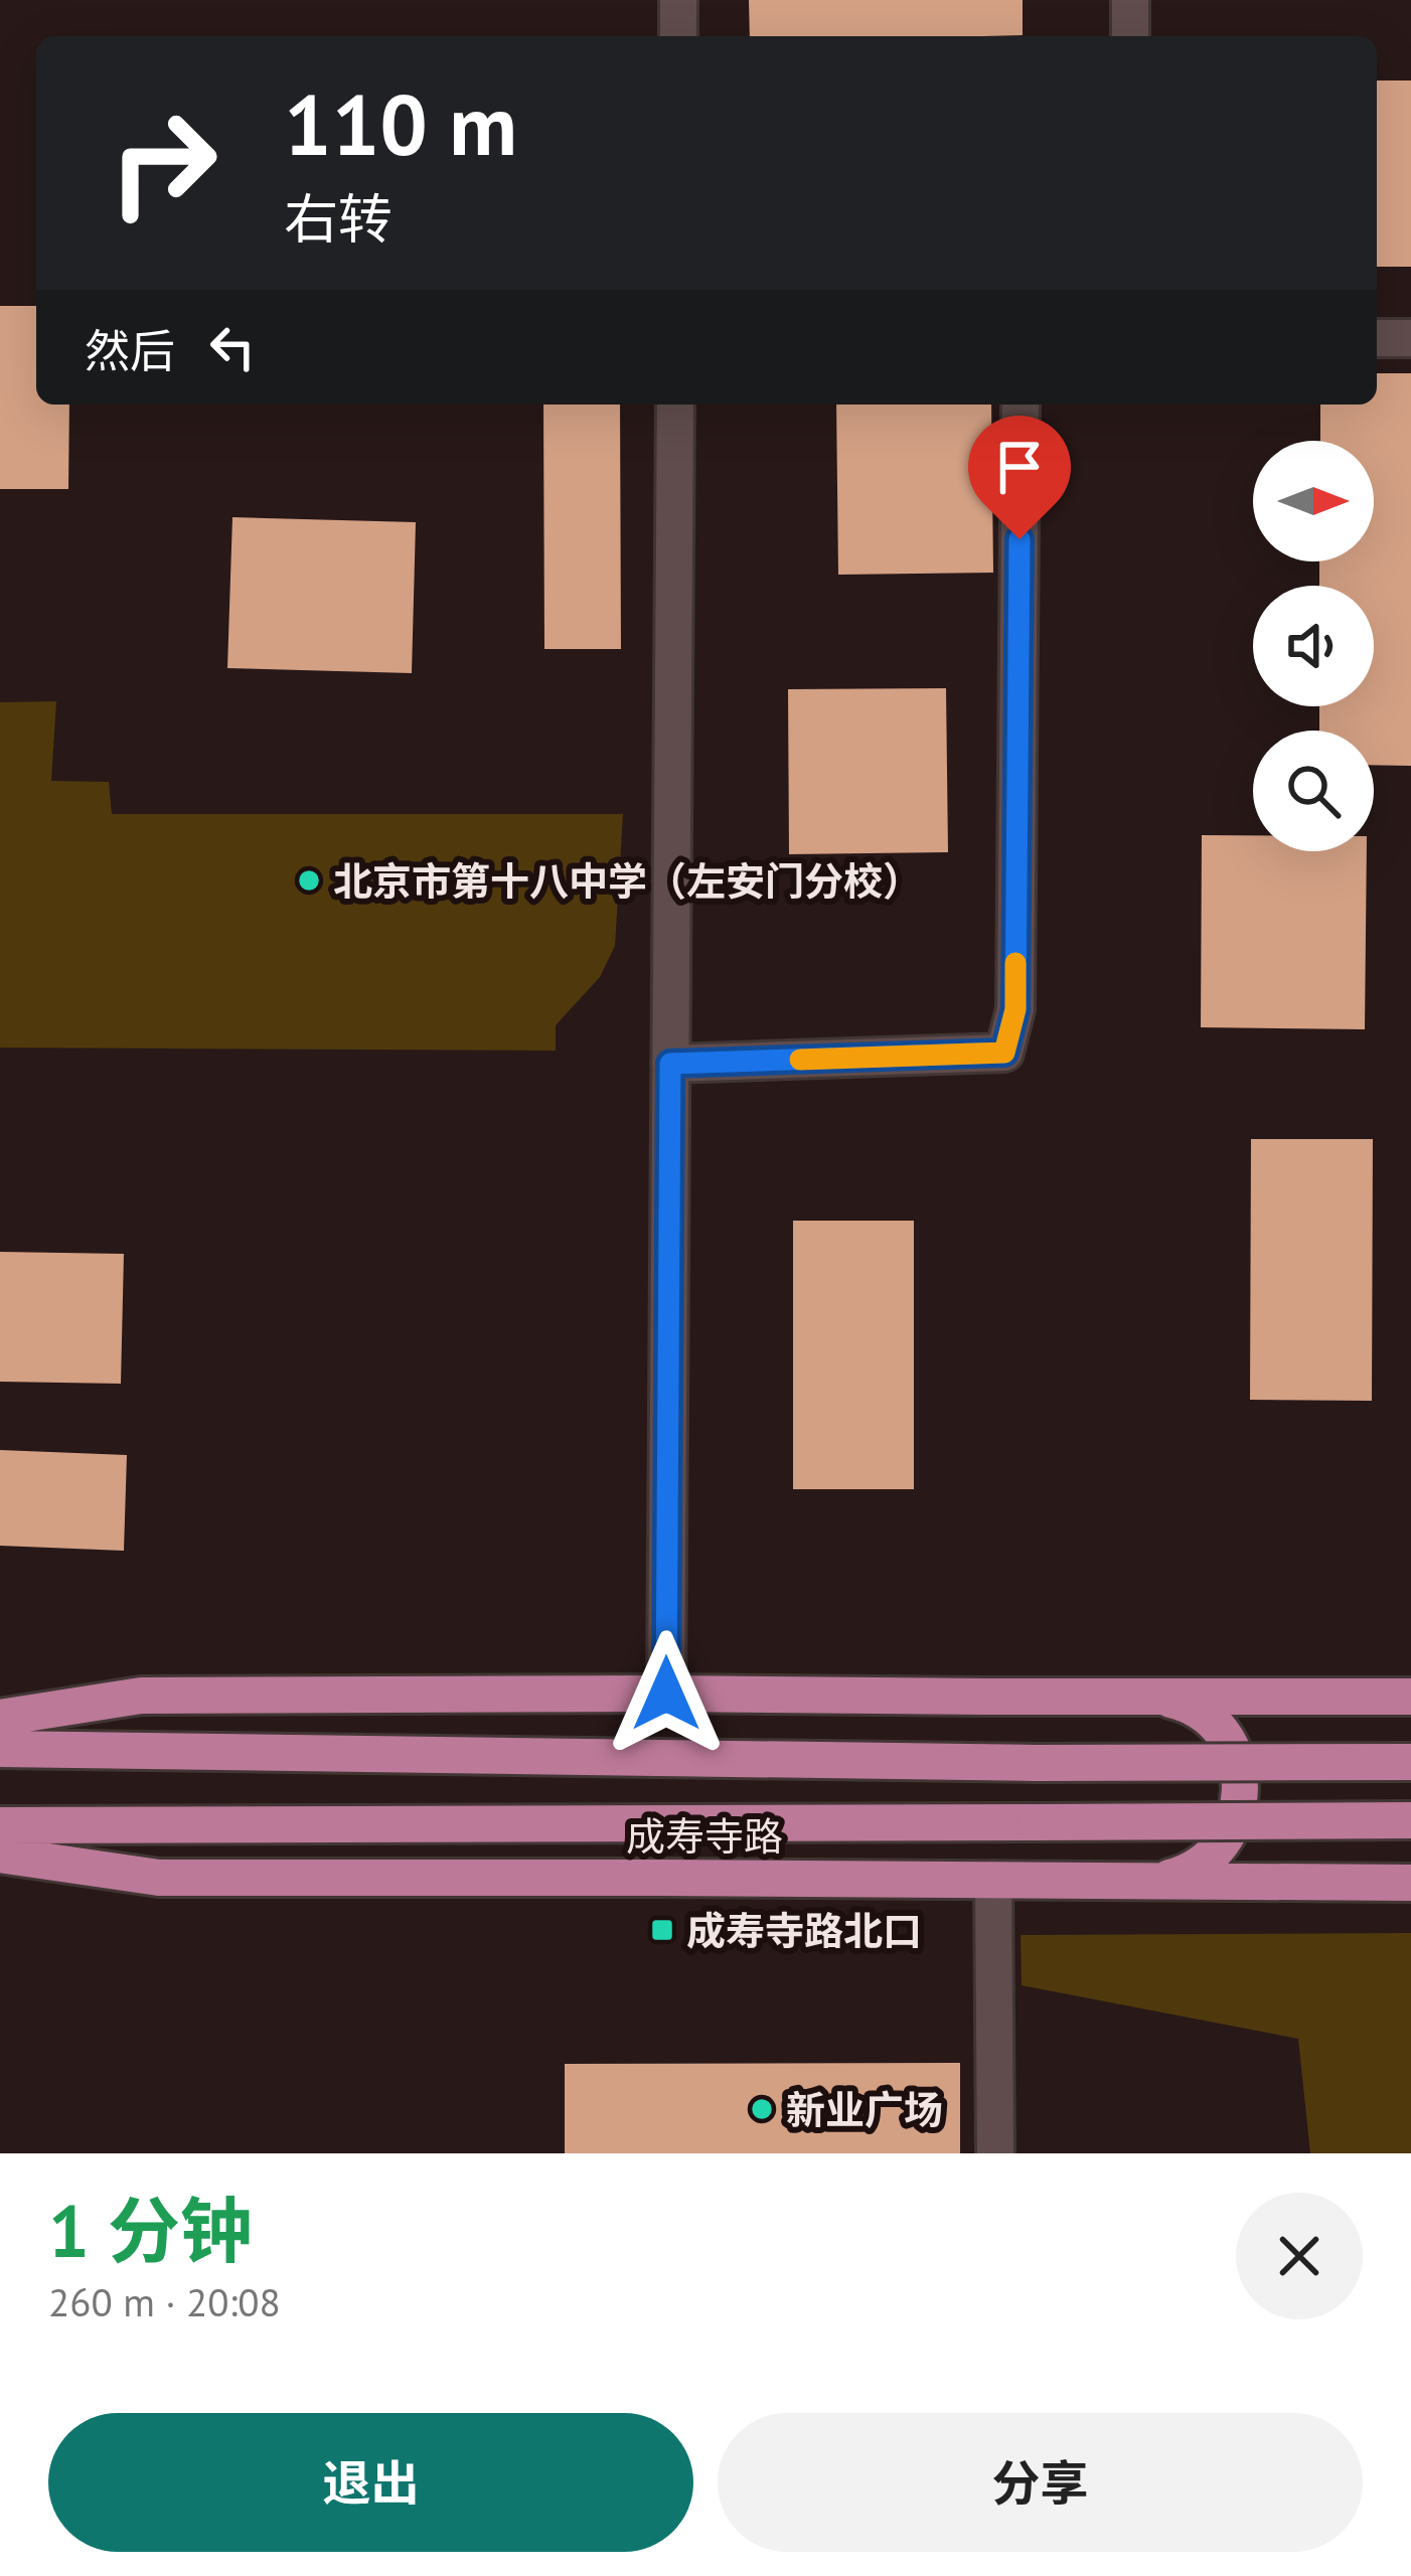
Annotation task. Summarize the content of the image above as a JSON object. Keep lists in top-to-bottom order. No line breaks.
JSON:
{"streets":{"main road":["成寿寺路"]},"places":{"other":["北京市第十八中学（左安门分校）","新业广场"],"transit":["成寿寺路北口"]},"north":"right","page":{"turn":["110 m","右转"],"then":"然后","heading":["1 分钟","260 m · 20:08"],"buttons":["退出","分享"]}}
